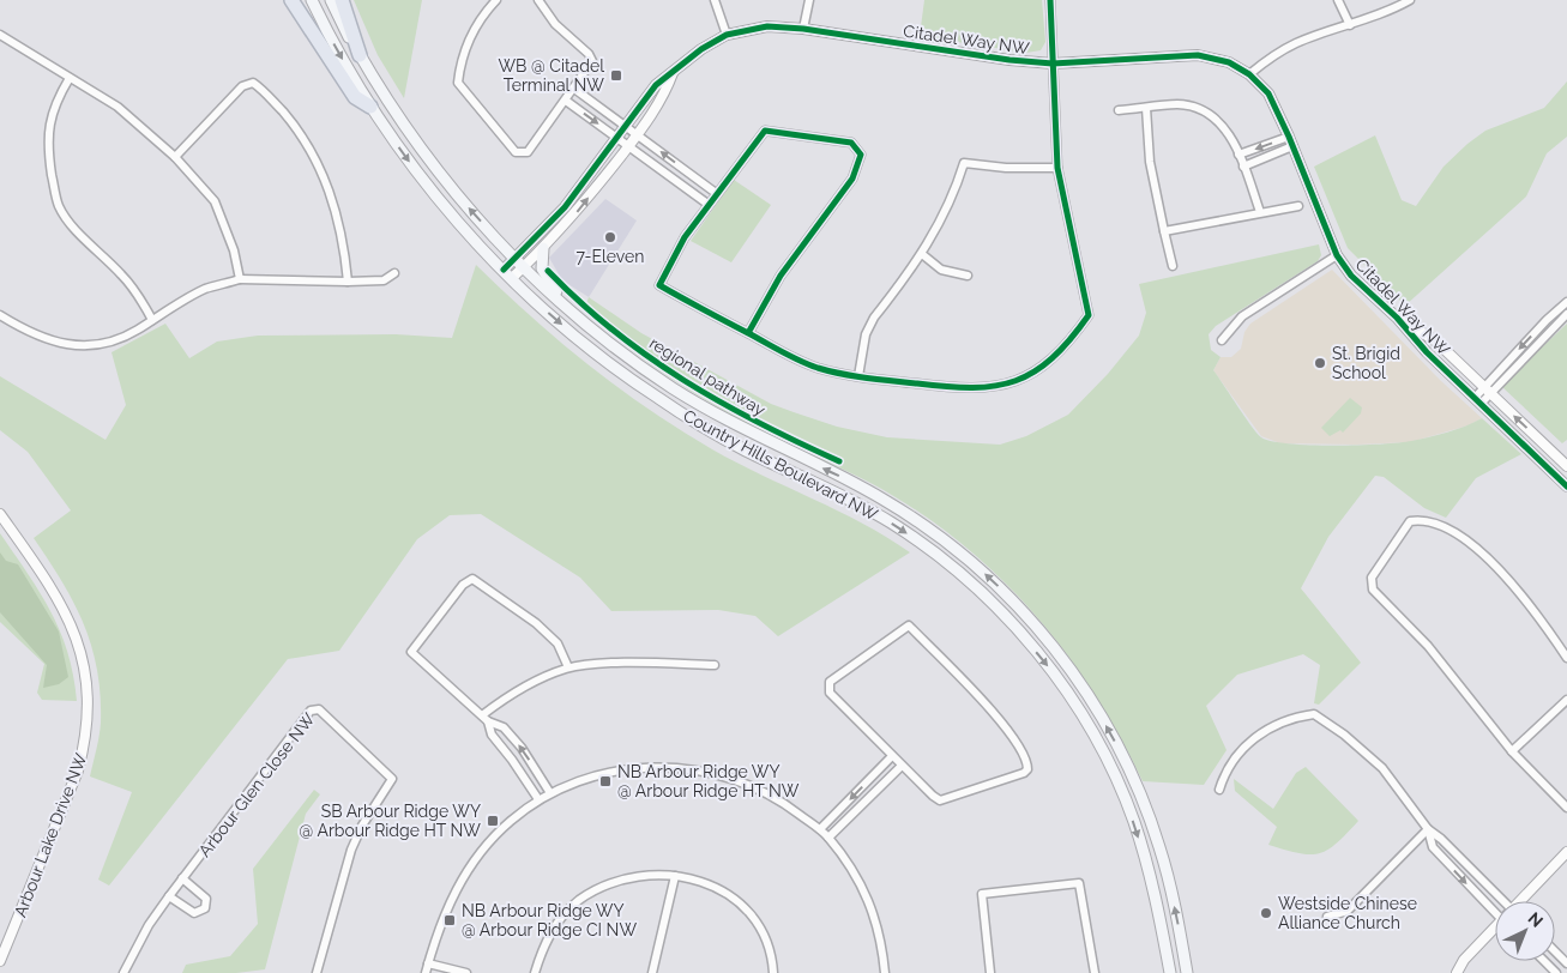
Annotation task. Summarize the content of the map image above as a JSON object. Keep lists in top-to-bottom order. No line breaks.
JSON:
{"streets":{"main road":["Country Hills Boulevard NW"],"street":["Citadel Way NW","Arbour Glen Close NW","Arbour Lake Drive NW"],"cycle path":["regional pathway"]},"crossings":[["Citadel Way NW","Country Hills Boulevard NW"]],"places":{"transit":["WB @ Citadel Terminal NW","NB Arbour Ridge WY @ Arbour Ridge HT NW","SB Arbour Ridge WY @ Arbour Ridge HT NW","NB Arbour Ridge WY @ Arbour Ridge CI NW"],"other":["7-Eleven","St. Brigid School","Westside Chinese Alliance Church"]},"north":"top right"}
